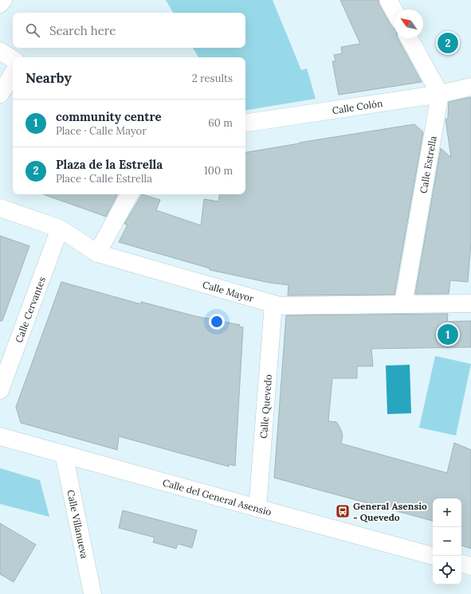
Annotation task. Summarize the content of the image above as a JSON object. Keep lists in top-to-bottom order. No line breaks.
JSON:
{"streets":{"street":["Calle Colón","Calle Estrella","Calle Mayor","Calle Cervantes","Calle Quevedo","Calle del General Asensio","Calle Villanueva"]},"crossings":[["Calle Colón","Calle Estrella"],["Calle Estrella","Calle Mayor"],["Calle Mayor","Calle Cervantes"],["Calle Mayor","Calle Quevedo"],["Calle Quevedo","Calle del General Asensio"],["Calle del General Asensio","Calle Villanueva"]],"places":{"bus stop":["General Asensio - Quevedo"]},"north":"top left","page":{"search":"Search here","pins":["2","1"],"heading":["Nearby","2 results"],"list":[{"mark":"1","name":"community centre","note":"Place · Calle Mayor","value":"60 m"},{"mark":"2","name":"Plaza de la Estrella","note":"Place · Calle Estrella","value":"100 m"}],"map_buttons":["+","−"]}}
